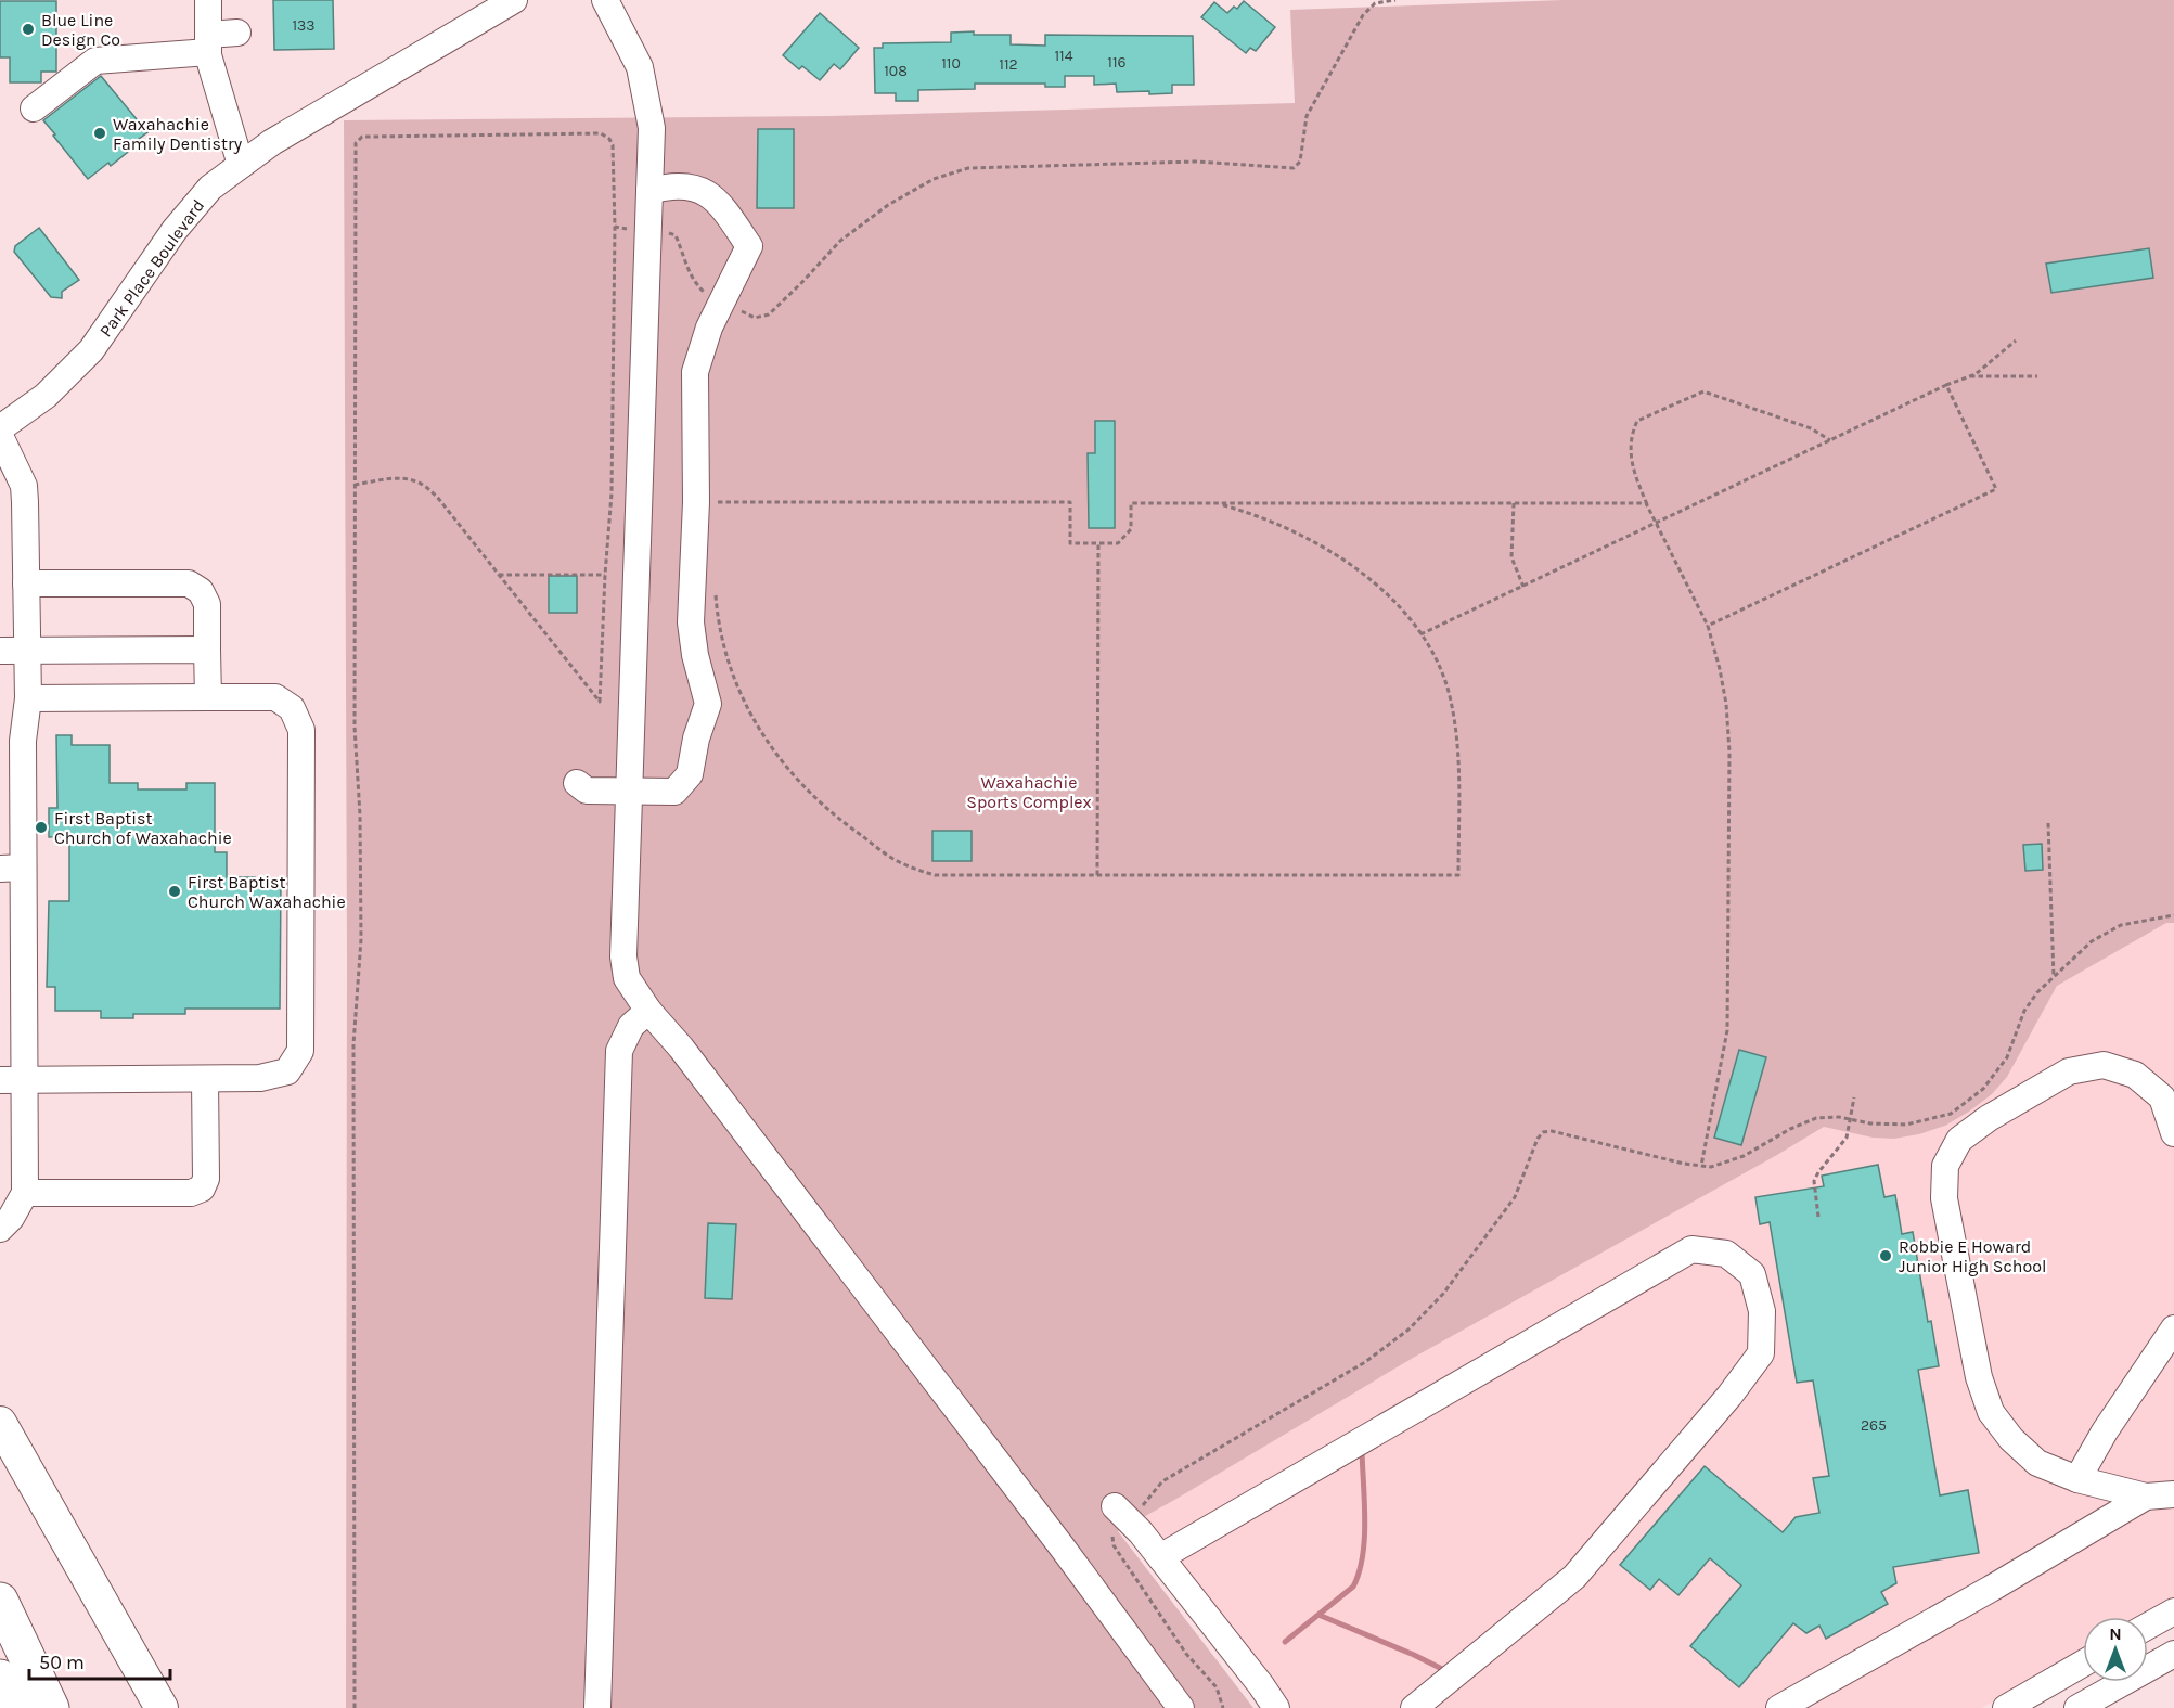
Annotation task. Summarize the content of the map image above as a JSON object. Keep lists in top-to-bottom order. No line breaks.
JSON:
{"streets":{"street":["Park Place Boulevard"]},"parks":["Waxahachie Sports Complex"],"places":["Blue Line Design Co","Waxahachie Family Dentistry","First Baptist Church of Waxahachie","First Baptist Church Waxahachie","Robbie E Howard Junior High School"],"house_numbers":["133","114","116","110","112","108","265"],"scale_bar":"50 m","north":"top"}
